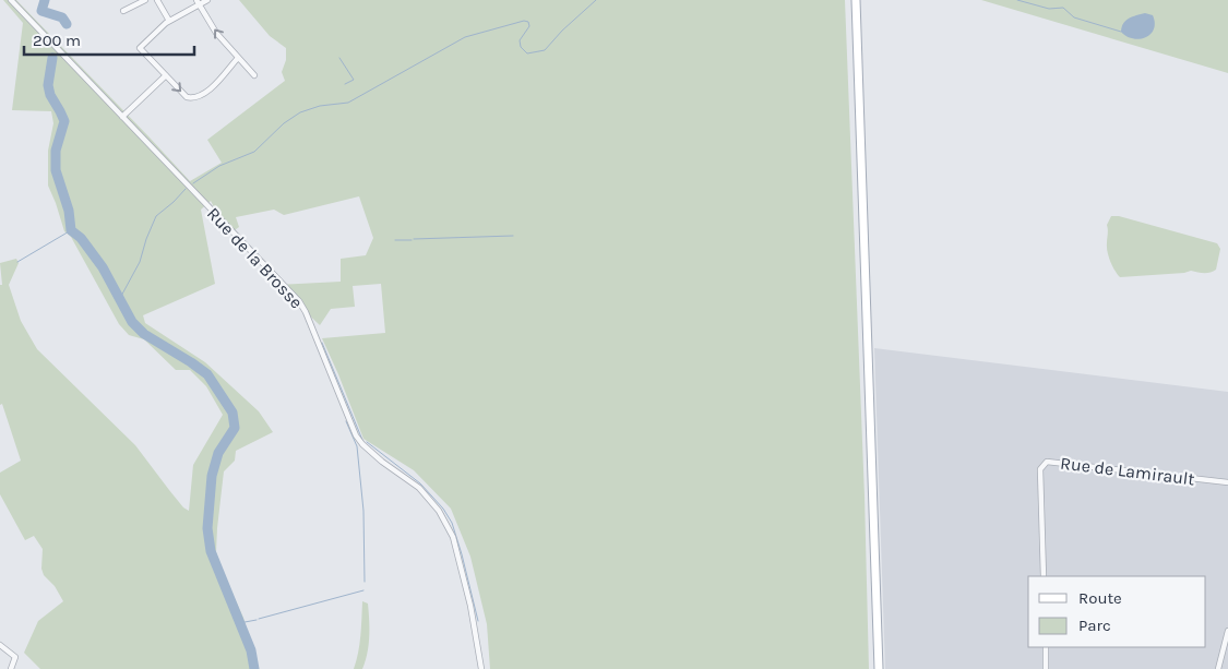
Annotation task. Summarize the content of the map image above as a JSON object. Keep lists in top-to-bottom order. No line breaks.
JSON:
{"streets":{"street":["Rue de la Brosse","Rue de Lamirault"]},"legend":["Route","Parc"],"scale_bar":"200 m"}
